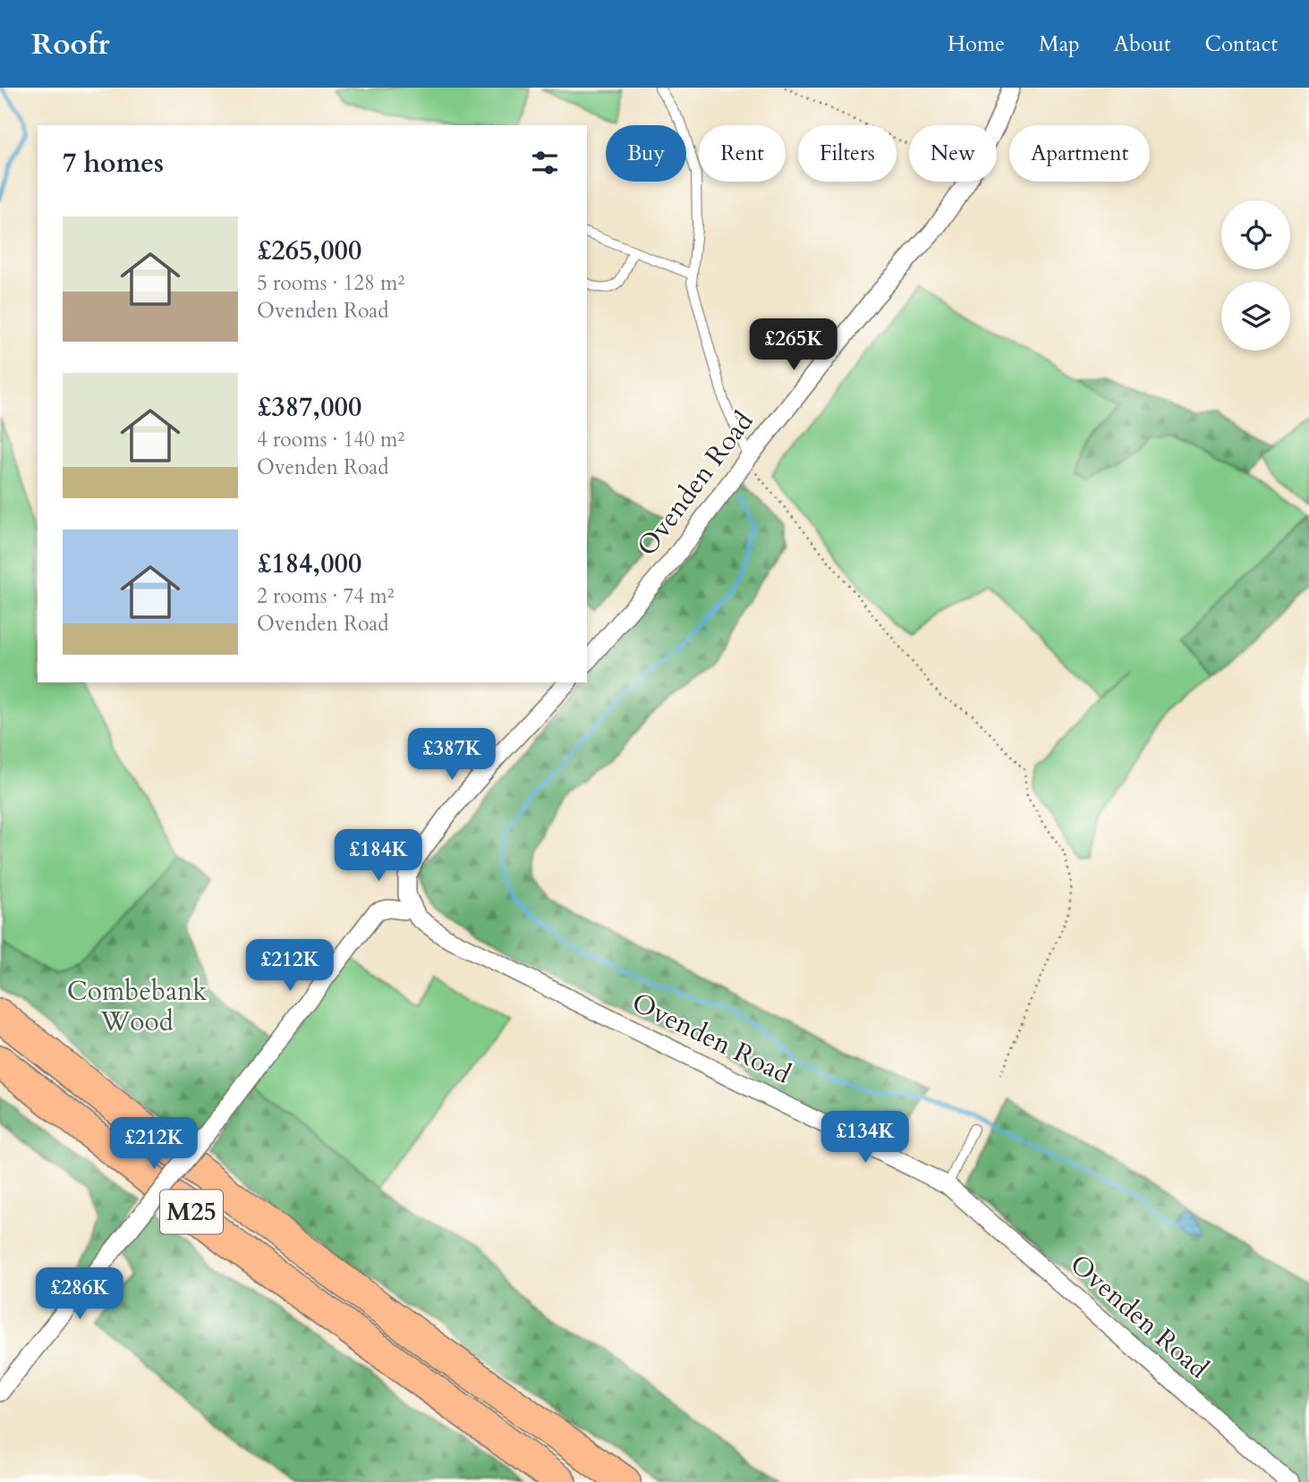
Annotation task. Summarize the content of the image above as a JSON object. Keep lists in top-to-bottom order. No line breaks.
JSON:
{"streets":{"highway":["M25"],"street":["Ovenden Road"]},"parks":["Combebank Wood"],"page":{"header":"Roofr","nav":["Home","Map","About","Contact"],"chip":["Buy","Rent","Filters","New","Apartment"],"heading":"7 homes","list":[{"name":"£265,000","note":"5 rooms · 128 m² · Ovenden Road"},{"name":"£387,000","note":"4 rooms · 140 m² · Ovenden Road"},{"name":"£184,000","note":"2 rooms · 74 m² · Ovenden Road"}],"price":["£265K","£387K","£184K","£212K","£134K","£212K","£286K"]}}
